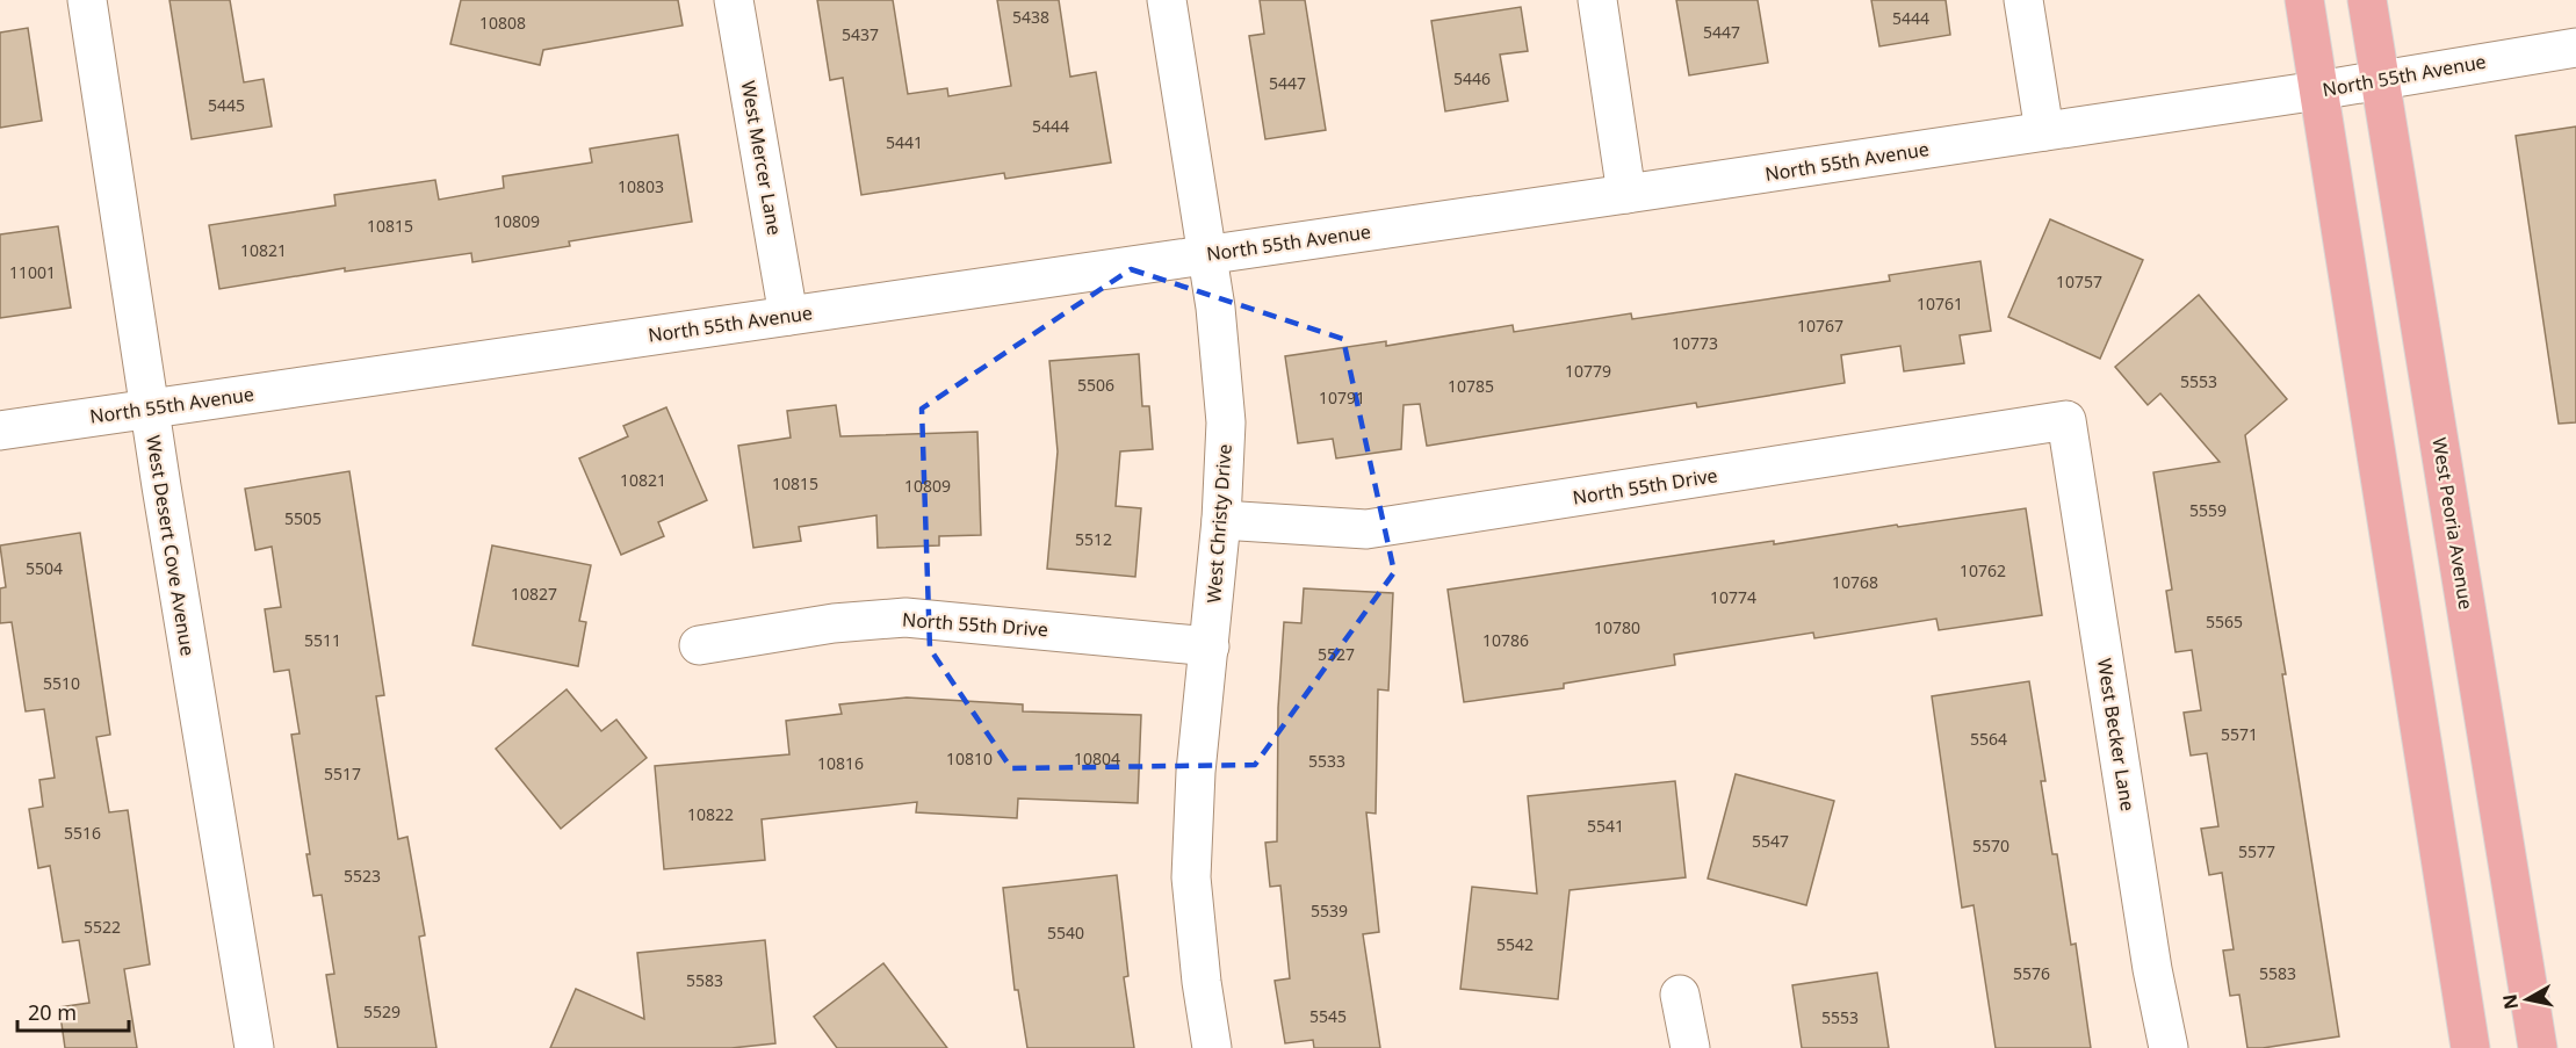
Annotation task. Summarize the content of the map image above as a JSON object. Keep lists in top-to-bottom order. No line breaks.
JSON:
{"streets":{"main road":["West Peoria Avenue"],"street":["North 55th Avenue","West Mercer Lane","North 55th Drive","West Christy Drive","West Desert Cove Avenue","West Becker Lane"]},"crossings":[["North 55th Avenue","West Mercer Lane"],["North 55th Avenue","West Christy Drive"],["North 55th Avenue","West Peoria Avenue"],["North 55th Avenue","West Desert Cove Avenue"],["North 55th Drive","West Christy Drive"],["North 55th Drive","West Becker Lane"]],"house_numbers":["5438","5444","10808","5447","5437","5446","5447","5445","5444","5441","10803","10809","10815","10821","11001","10757","10761","10767","10773","10779","5553","5506","10785","10791","10821","10815","10809","5559","5505","5512","5504","10762","10768","10827","10774","5565","10780","5511","10786","5527","5510","5571","5564","10810","10804","5533","10816","5517","10822","5541","5516","5547","5570","5577","5523","5539","5522","5540","5542","5576","5583","5583","5529","5545","5553"],"scale_bar":"20 m","north":"left"}
